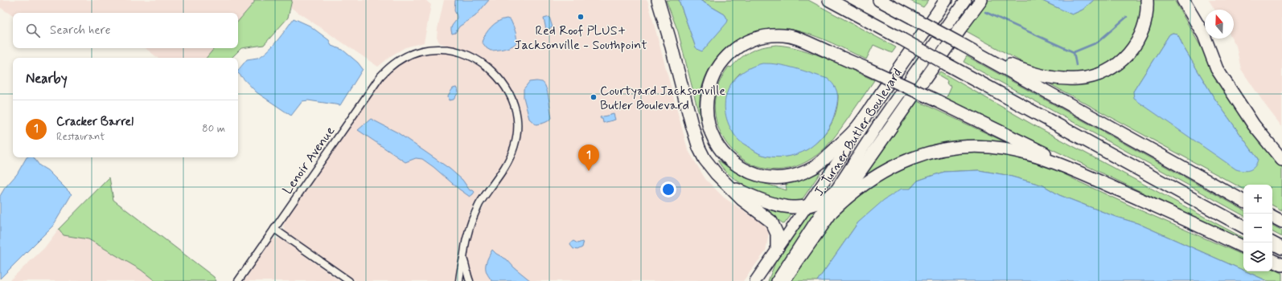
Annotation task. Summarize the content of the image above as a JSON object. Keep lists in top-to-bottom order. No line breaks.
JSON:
{"streets":{"highway":["J. Turner Butler Boulevard"],"street":["Lenoir Avenue"]},"places":["Red Roof PLUS+ Jacksonville - Southpoint","Courtyard Jacksonville Butler Boulevard"],"north":"top","page":{"search":"Search here","heading":"Nearby","list":[{"mark":"1","name":"Cracker Barrel","note":"Restaurant","value":"80 m"}],"pins":"1","map_buttons":["+","−"]}}
